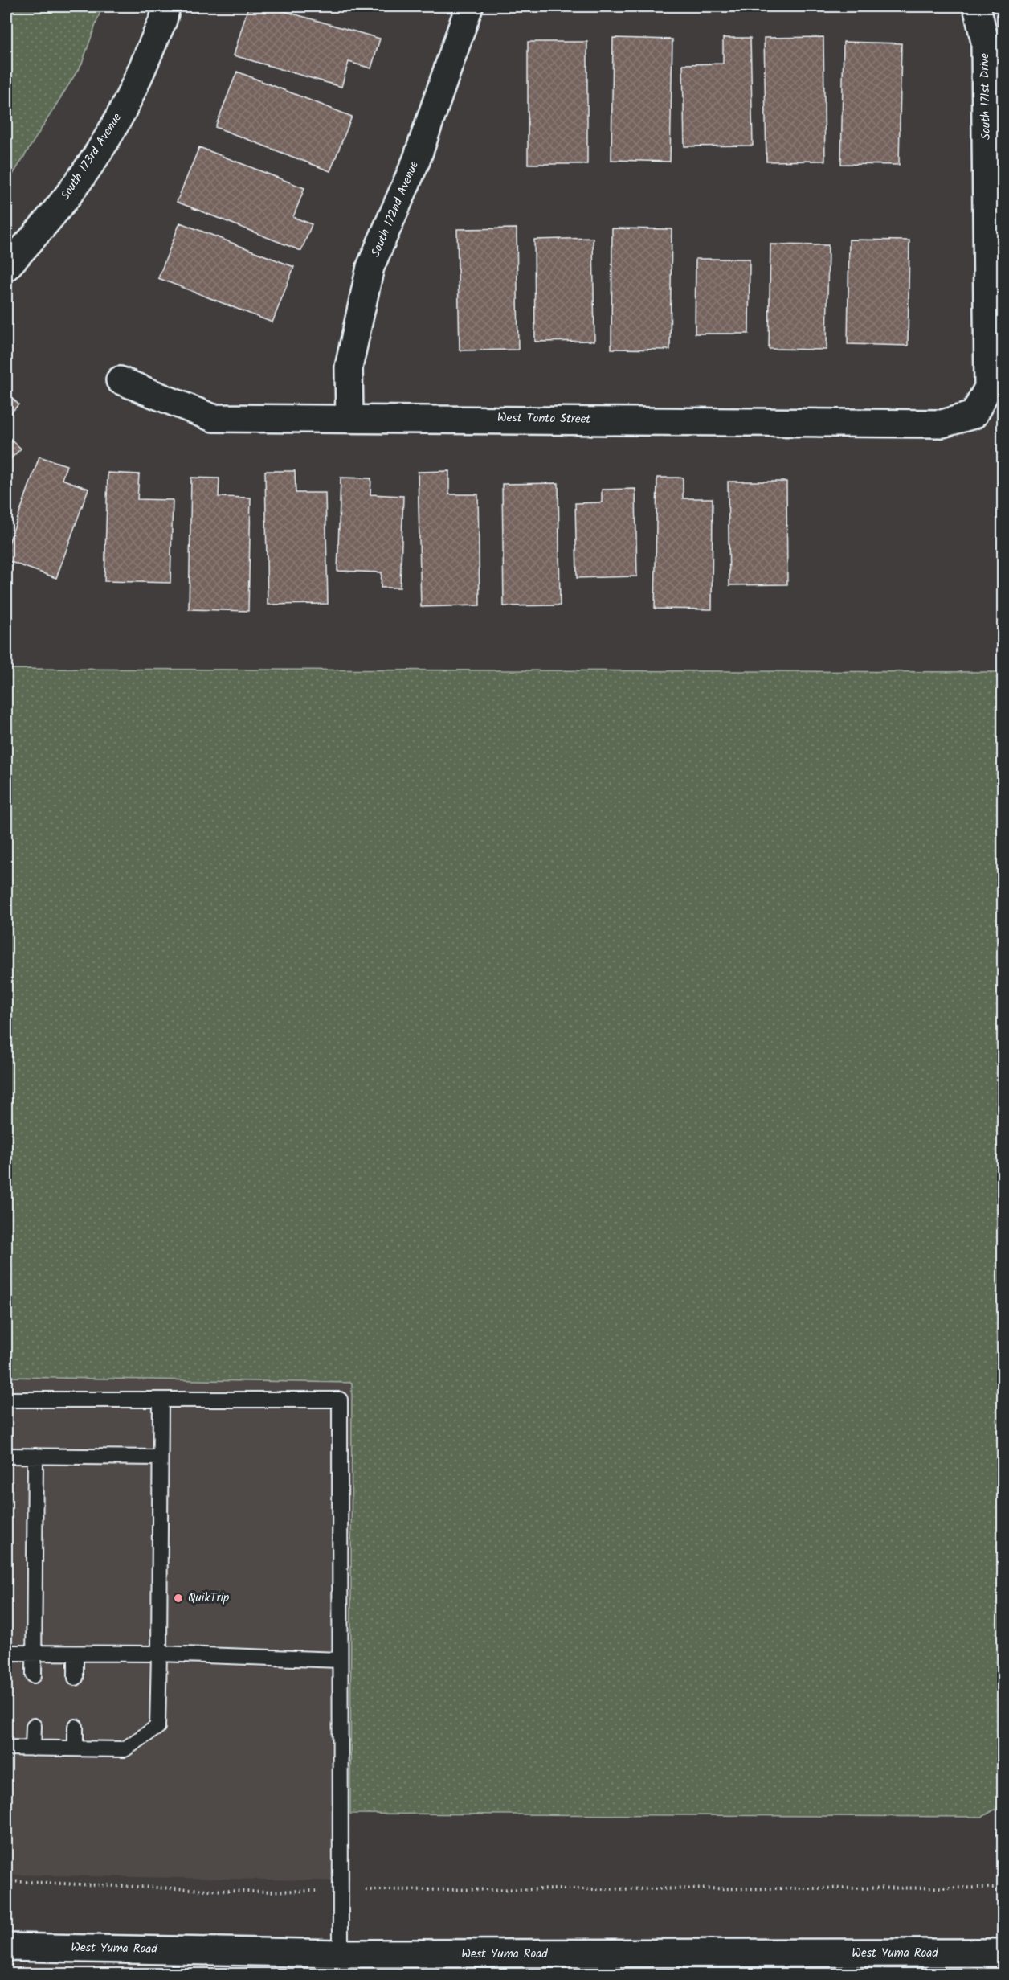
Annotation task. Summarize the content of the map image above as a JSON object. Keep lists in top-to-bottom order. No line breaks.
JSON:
{"streets":{"street":["South 171st Drive","South 173rd Avenue","South 172nd Avenue","West Tonto Street","West Yuma Road"]},"crossings":[["South 171st Drive","West Tonto Street"],["South 172nd Avenue","West Tonto Street"]],"places":["QuikTrip"]}
